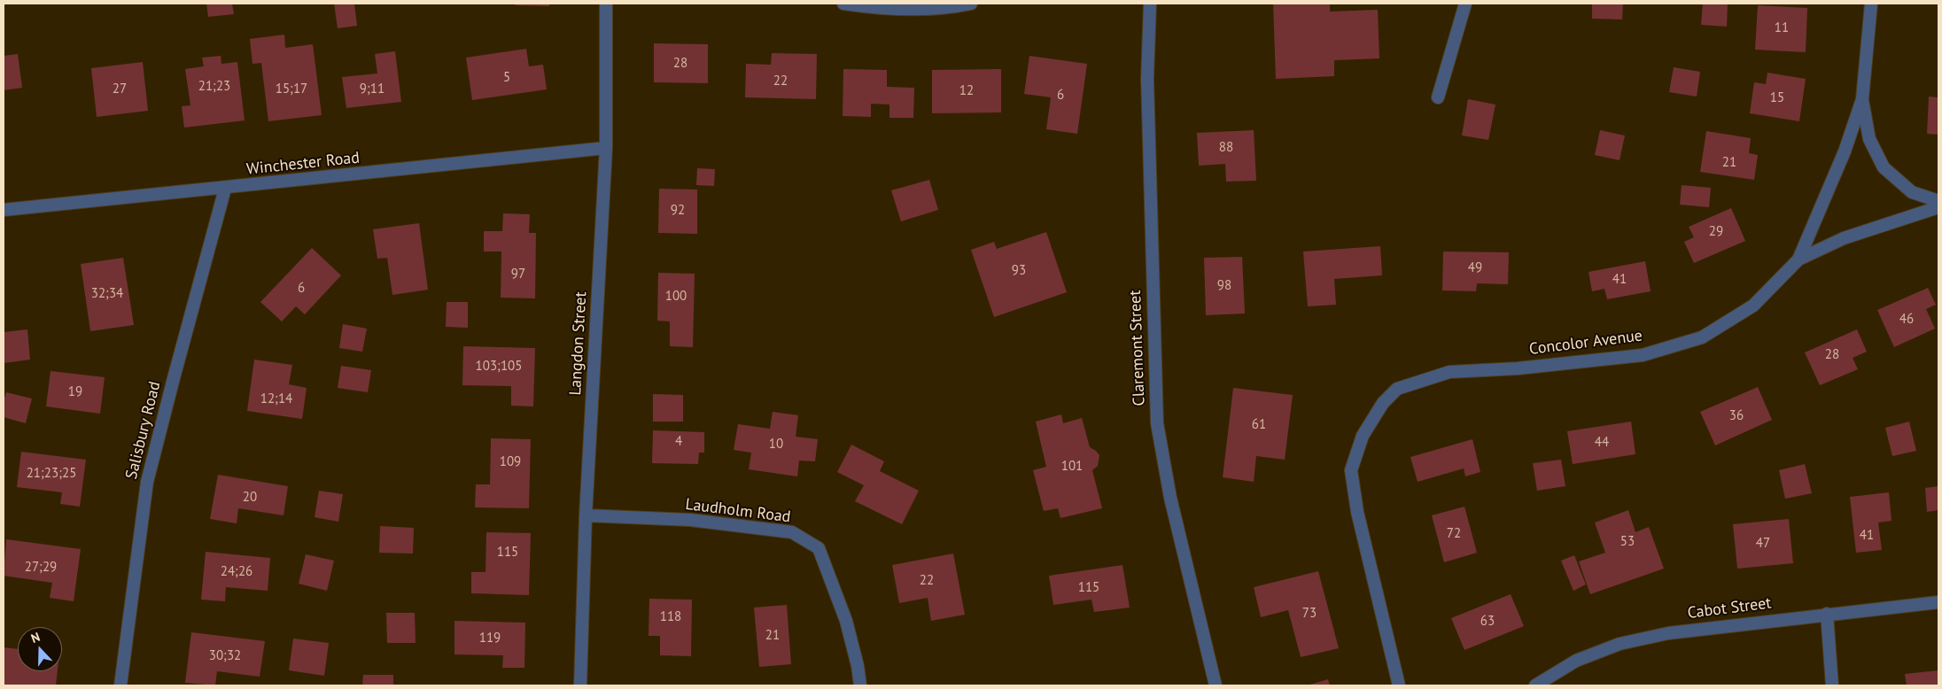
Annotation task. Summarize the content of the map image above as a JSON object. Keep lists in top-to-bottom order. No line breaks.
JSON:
{"streets":{"street":["Winchester Road","Concolor Avenue","Langdon Street","Claremont Street","Salisbury Road","Laudholm Road","Cabot Street"]},"crossings":[["Winchester Road","Langdon Street"],["Winchester Road","Salisbury Road"],["Langdon Street","Laudholm Road"]],"house_numbers":["11","28","5","22","21;23","27","15;17","9;11","12","6","15","88","21","92","29","49","93","97","41","98","6","32;34","100","46","28","103;105","19","12;14","36","61","4","44","10","109","101","21;23;25","20","72","41","53","47","115","27;29","24;26","22","115","73","118","63","21","119","30;32"],"north":"top"}
